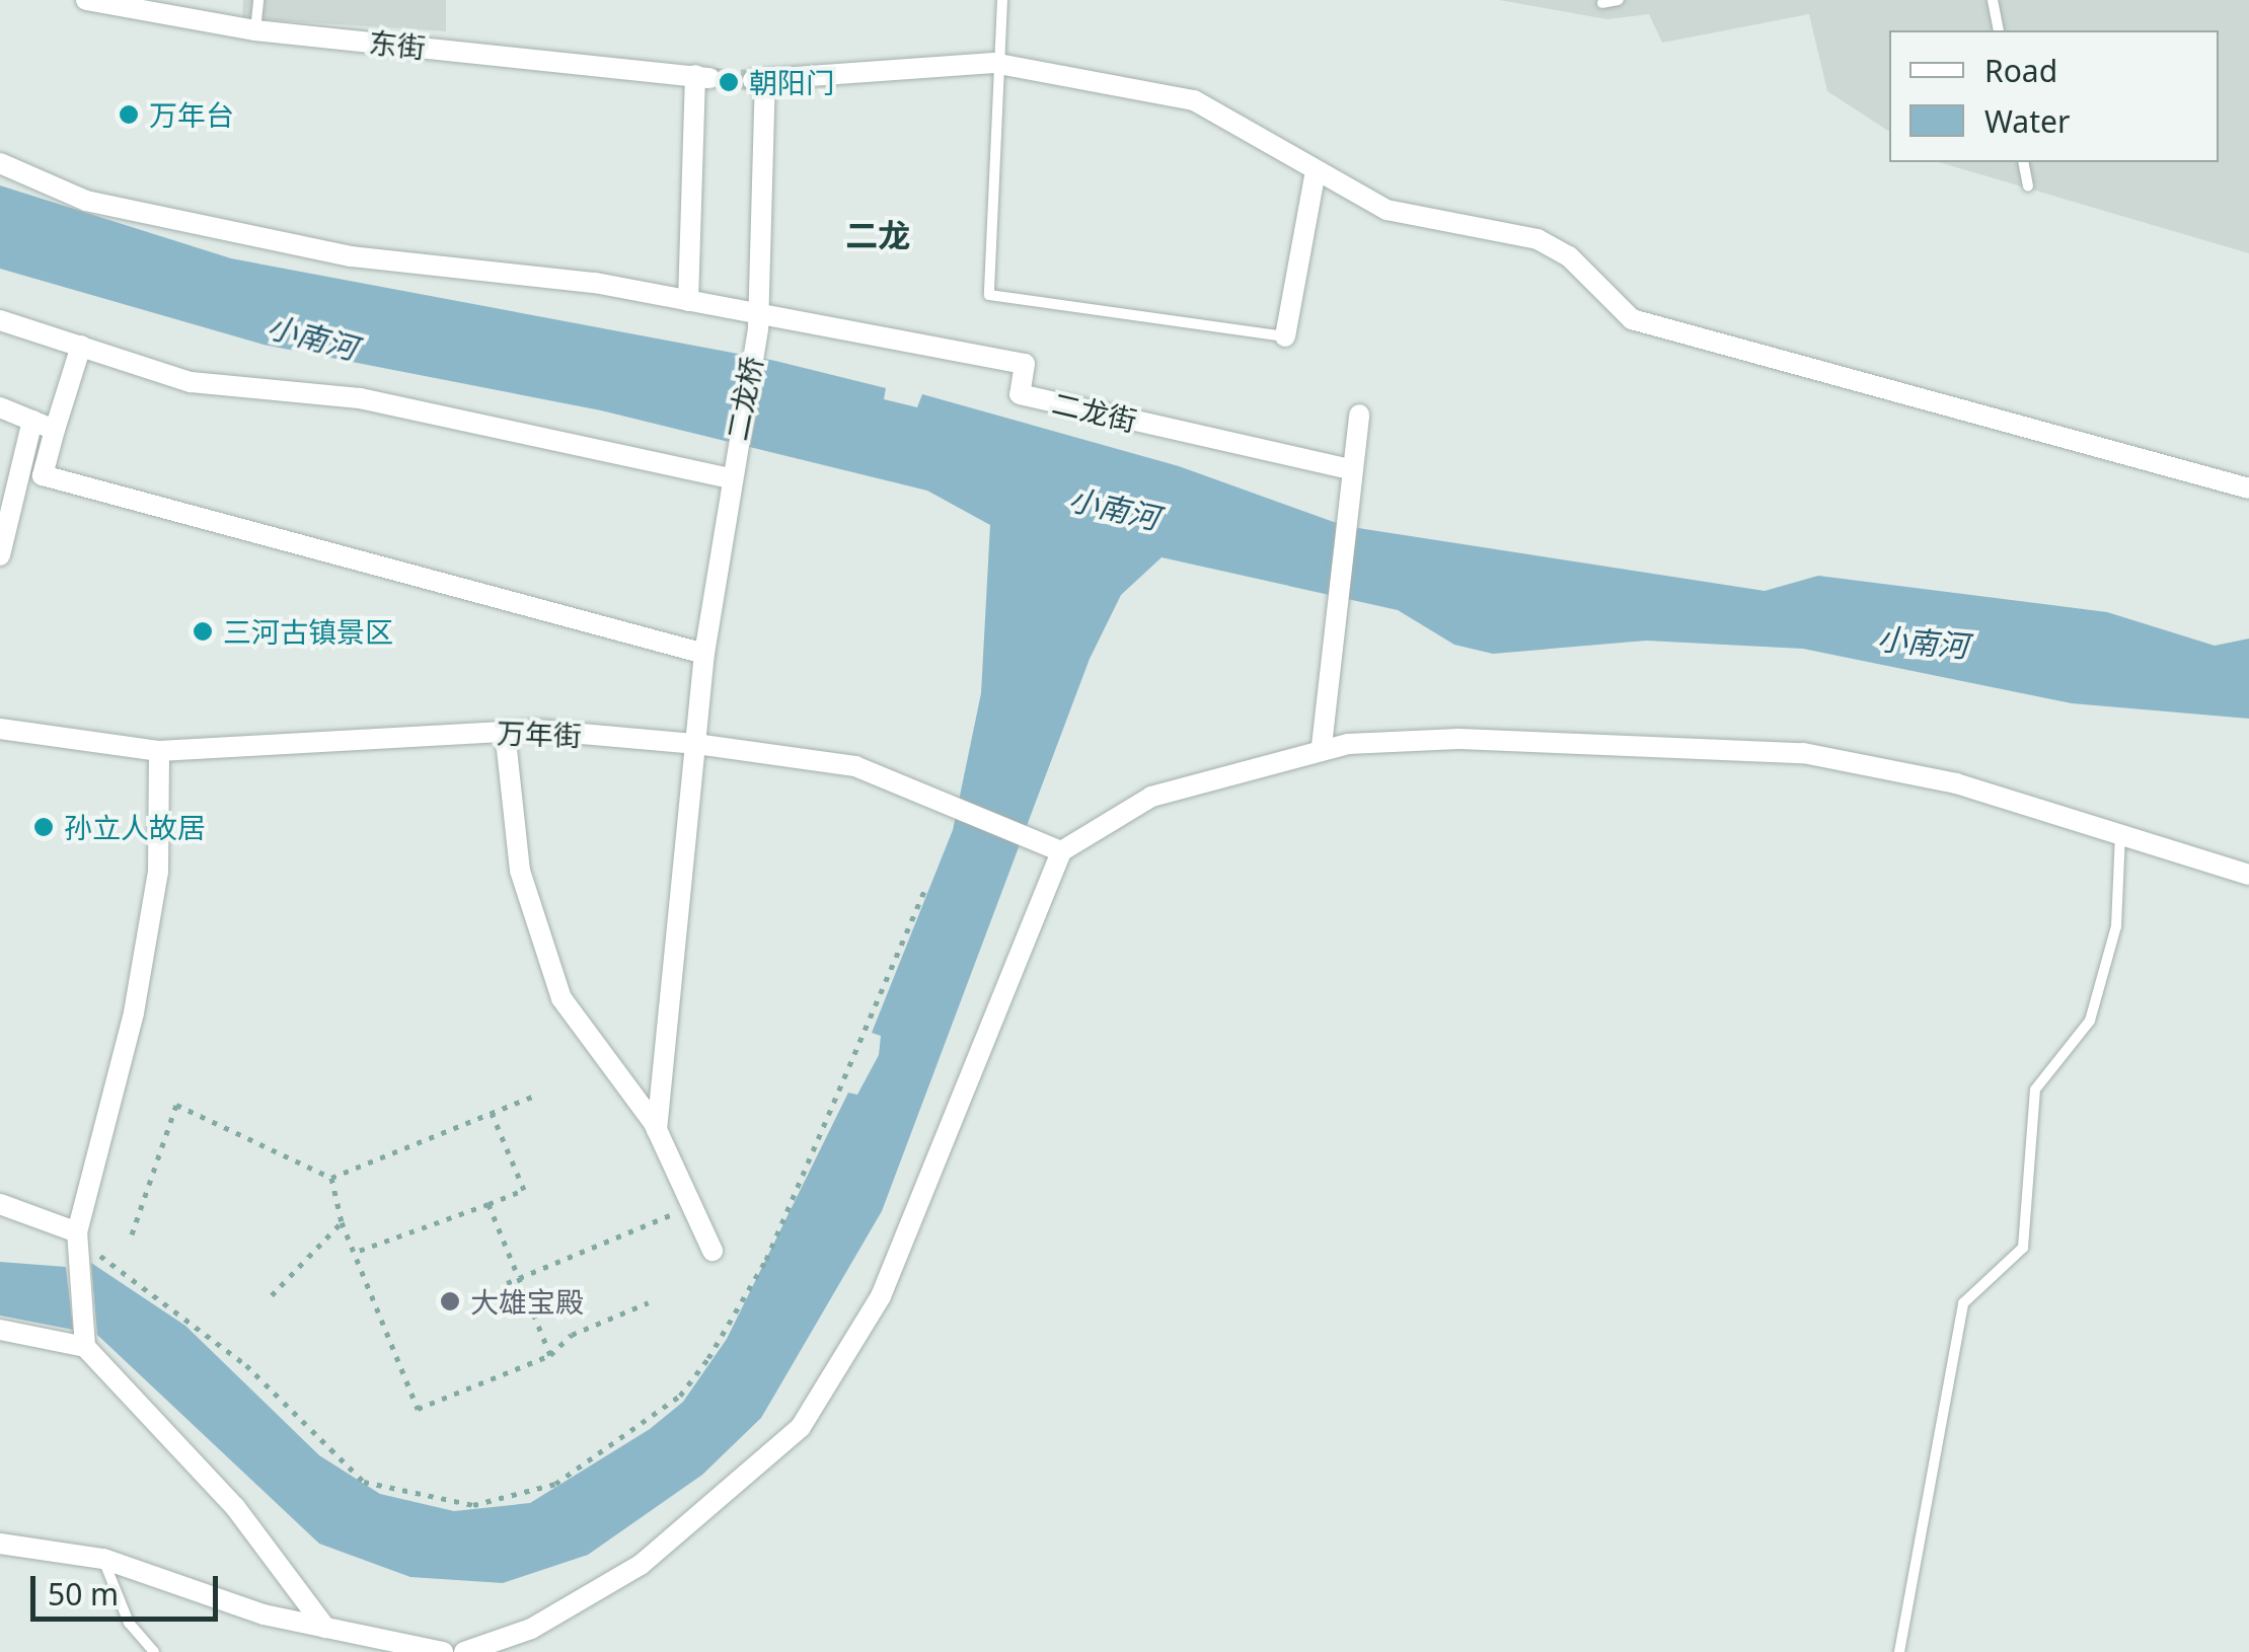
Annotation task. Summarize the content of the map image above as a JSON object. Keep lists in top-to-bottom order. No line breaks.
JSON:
{"streets":{"street":["东街","二龙桥","二龙街","万年街"]},"crossings":[["二龙桥","二龙街"],["二龙桥","万年街"]],"districts":["二龙"],"water":["小南河"],"places":["朝阳门","万年台","三河古镇景区","孙立人故居","大雄宝殿"],"legend":["Road","Water"],"scale_bar":"50 m"}
